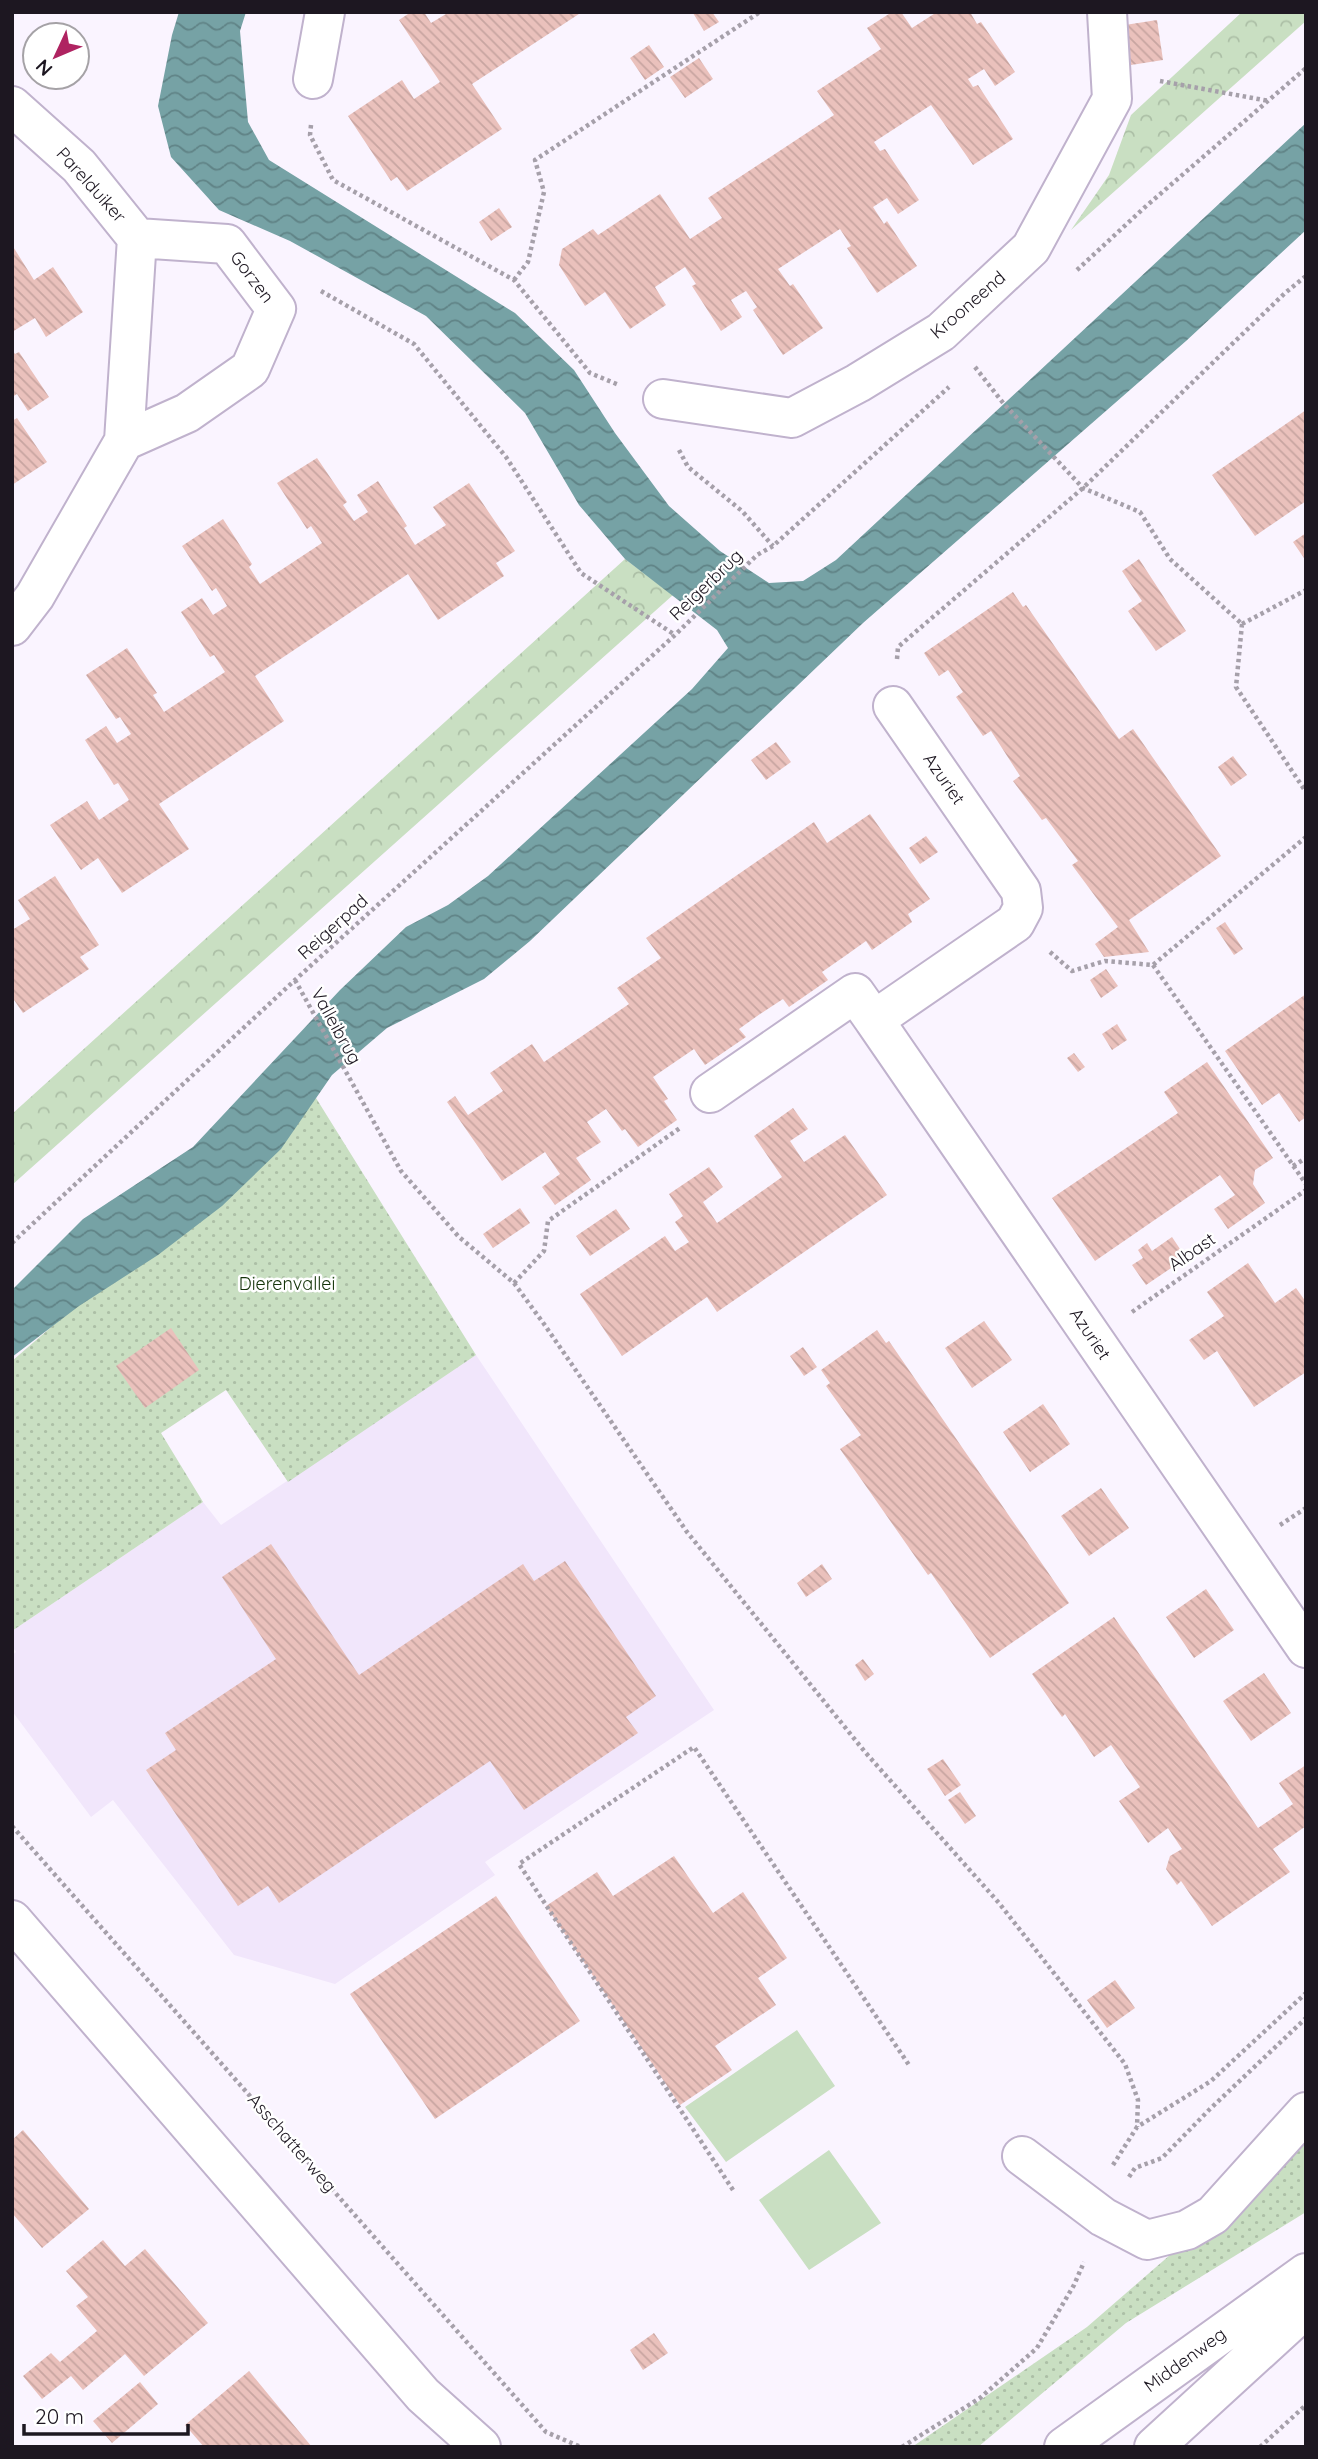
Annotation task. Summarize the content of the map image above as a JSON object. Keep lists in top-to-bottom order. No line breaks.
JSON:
{"streets":{"street":["Parelduiker","Gorzen","Krooneend","Azuriet","Middenweg"],"path":["Reigerbrug","Reigerpad","Valleibrug","Albast","Asschatterweg"]},"crossings":[["Parelduiker","Gorzen"],["Reigerbrug","Reigerpad"],["Azuriet","Albast"],["Reigerpad","Valleibrug"]],"parks":["Dierenvallei"],"scale_bar":"20 m","north":"bottom left"}
